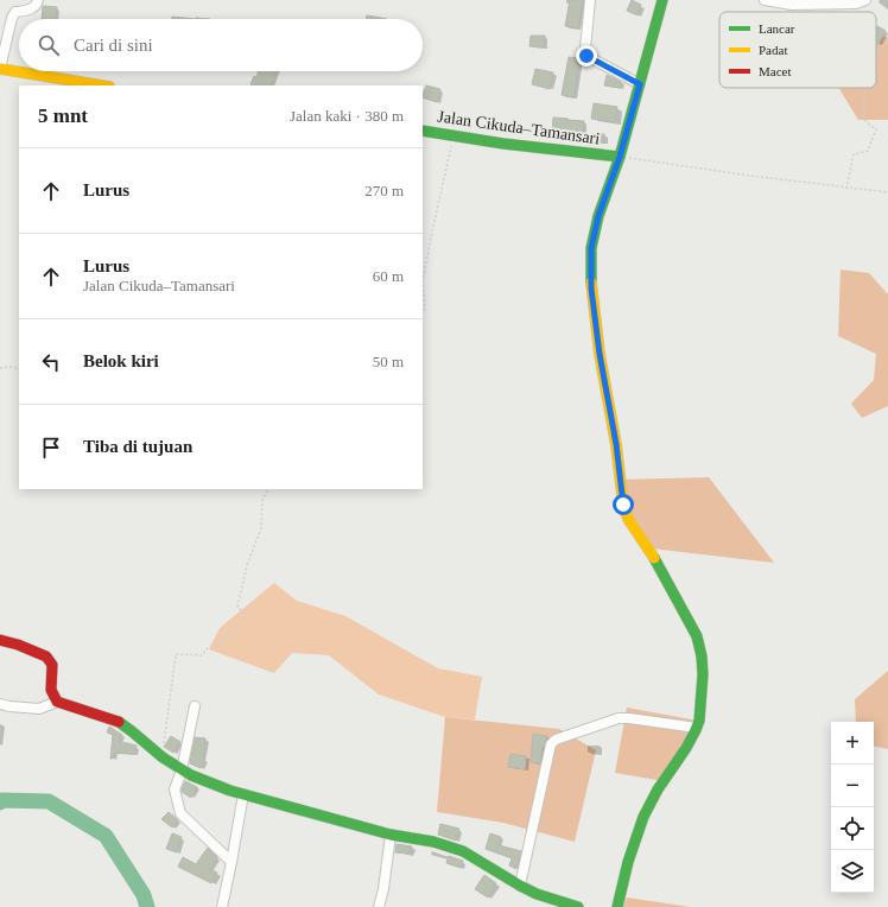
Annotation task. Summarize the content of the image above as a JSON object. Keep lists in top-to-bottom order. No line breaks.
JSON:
{"streets":{"street":["Jalan Cikuda–Tamansari"]},"legend":["Lancar","Padat","Macet"],"page":{"search":"Cari di sini","heading":["5 mnt","Jalan kaki · 380 m"],"list":[["Lurus","270 m"],["Lurus","Jalan Cikuda–Tamansari","60 m"],["Belok kiri","50 m"],"Tiba di tujuan"],"map_buttons":["+","−"]}}
